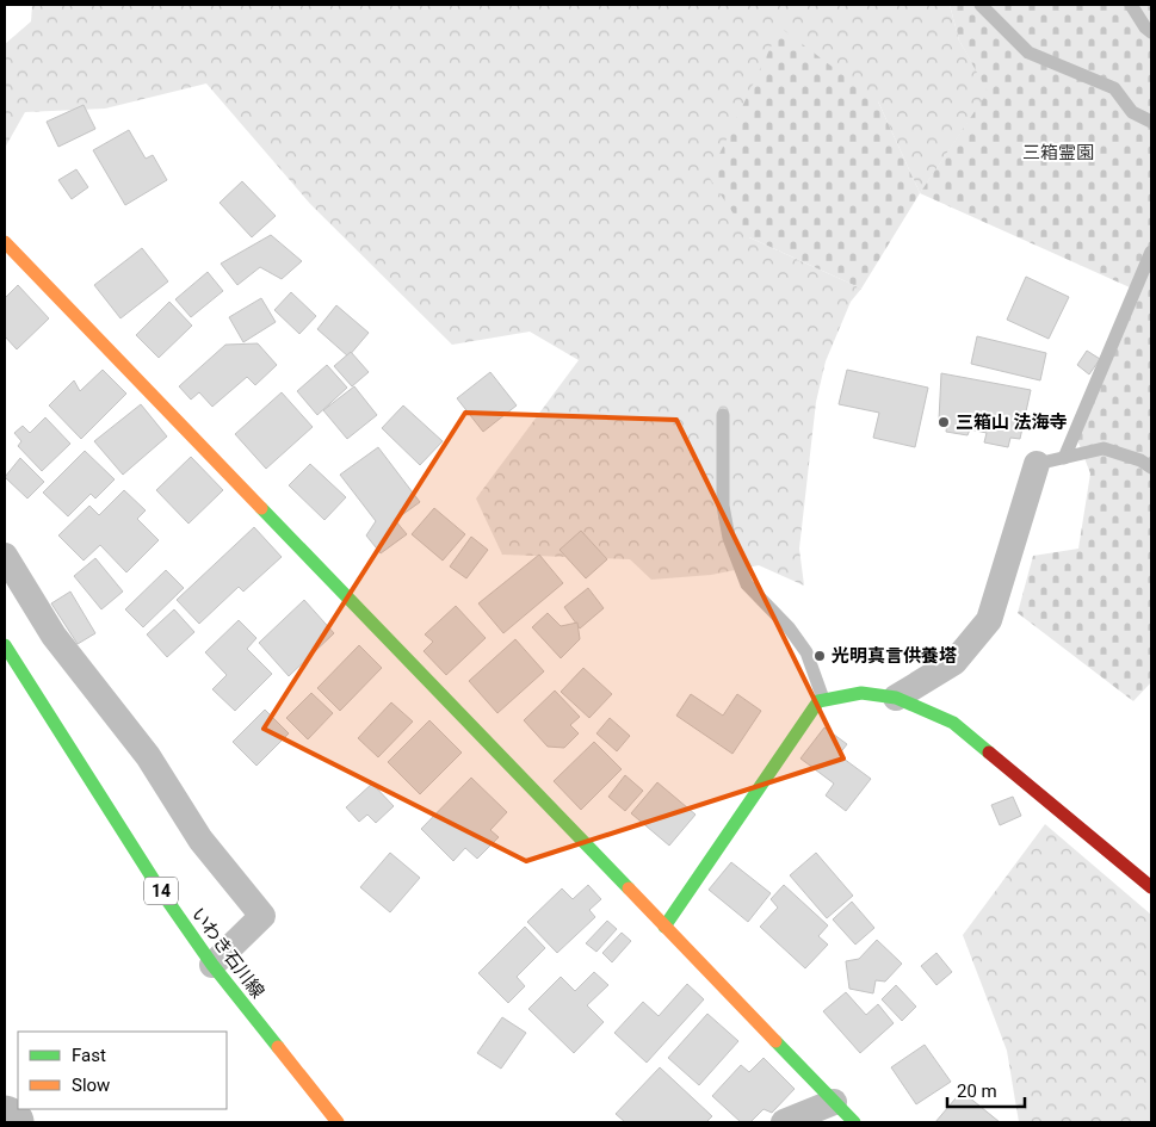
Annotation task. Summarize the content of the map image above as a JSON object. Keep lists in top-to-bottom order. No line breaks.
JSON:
{"streets":{"street":["14","いわき石川線"]},"parks":["三箱霊園"],"places":["三箱山 法海寺","光明真言供養塔"],"legend":["Fast","Slow"],"scale_bar":"20 m"}
